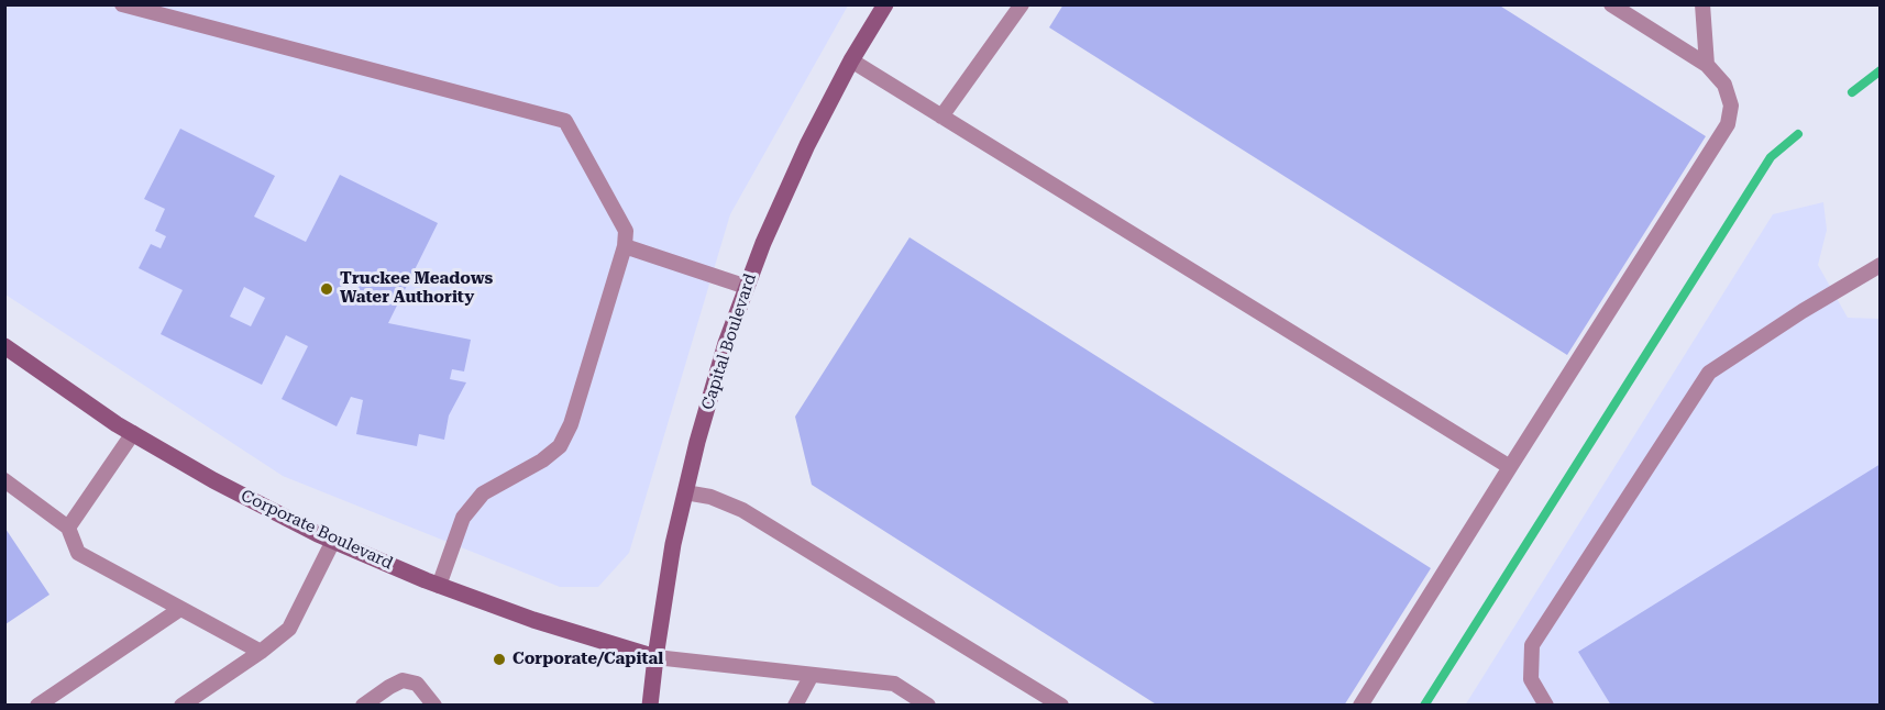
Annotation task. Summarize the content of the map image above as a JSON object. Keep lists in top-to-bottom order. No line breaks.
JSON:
{"streets":{"street":["Capital Boulevard","Corporate Boulevard"]},"crossings":[["Capital Boulevard","Corporate Boulevard"]],"places":["Truckee Meadows Water Authority","Corporate/Capital"]}
